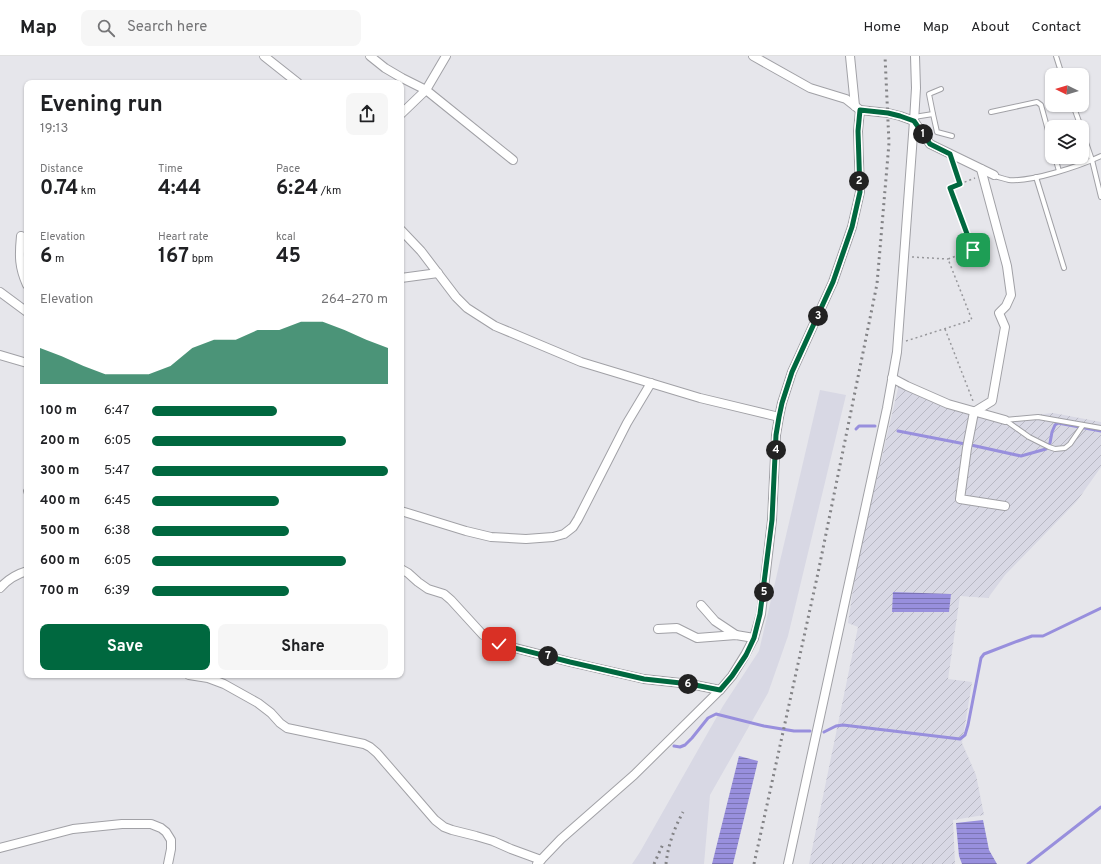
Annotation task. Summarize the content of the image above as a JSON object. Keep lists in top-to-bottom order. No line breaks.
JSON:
{"north":"left","page":{"header":"Map","search":"Search here","nav":["Home","Map","About","Contact"],"heading":["Evening run","19:13"],"pins":["1","2","3","4","5","7","6"],"stats":[["Distance","0.74 km"],["Time","4:44"],["Pace","6:24 /km"],["Elevation","6 m"],["Heart rate","167 bpm"],["kcal","45"]],"chart":["Elevation","264–270 m"],"list":[{"name":"100 m","note":"6:47"},{"name":"200 m","note":"6:05"},{"name":"300 m","note":"5:47"},{"name":"400 m","note":"6:45"},{"name":"500 m","note":"6:38"},{"name":"600 m","note":"6:05"},{"name":"700 m","note":"6:39"}],"buttons":["Save","Share"]}}
